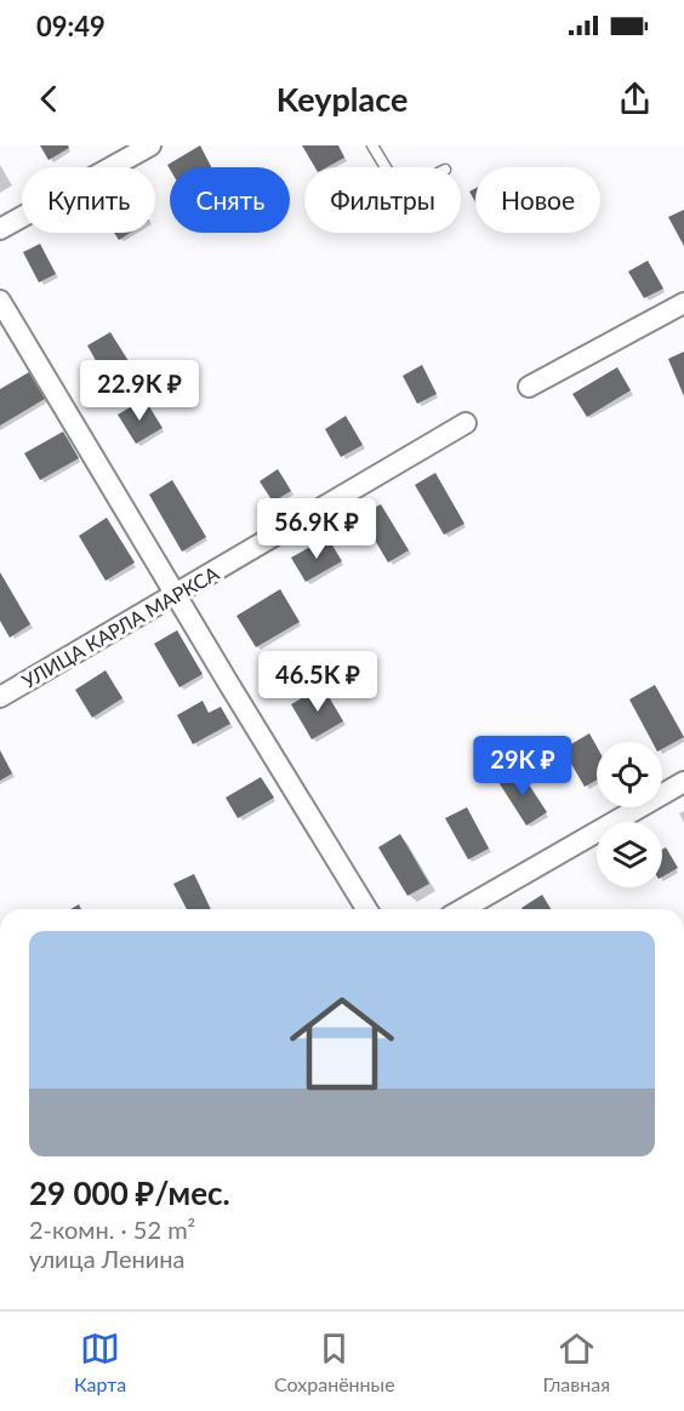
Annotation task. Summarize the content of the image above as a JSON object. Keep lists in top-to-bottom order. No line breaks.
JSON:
{"streets":{"street":["УЛИЦА КАРЛА МАРКСА"]},"page":{"status":"09:49","header":"Keyplace","chip":["Купить","Снять","Фильтры","Новое"],"price":["22.9K ₽","56.9K ₽","46.5K ₽","29K ₽"],"list":[{"name":"29 000 ₽/мес.","note":"2-комн. · 52 m² · улица Ленина"}],"tabs":["Карта","Сохранённые","Главная"]}}
